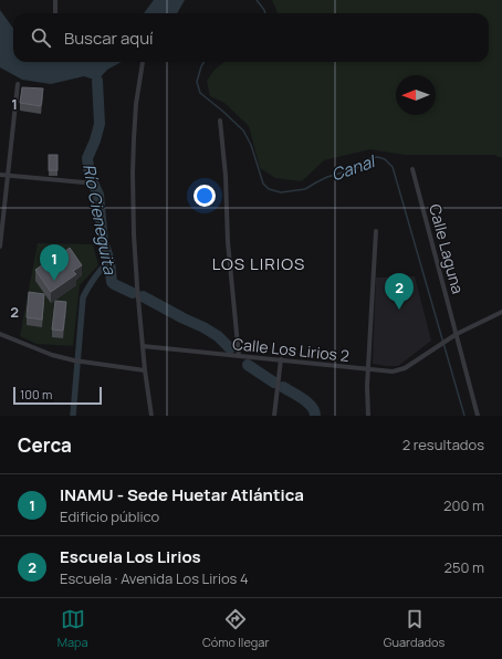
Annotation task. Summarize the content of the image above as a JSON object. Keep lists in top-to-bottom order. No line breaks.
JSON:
{"streets":{"street":["Calle Laguna","Calle Los Lirios 2"]},"crossings":[["Calle Laguna","Calle Los Lirios 2"]],"districts":["LOS LIRIOS"],"water":["Canal","Río Cieneguita"],"scale_bar":"100 m","north":"left","page":{"search":"Buscar aquí","pins":["1","2"],"scale":"100 m","heading":["Cerca","2 resultados"],"list":[{"mark":"1","name":"INAMU - Sede Huetar Atlántica","note":"Edificio público","value":"200 m"},{"mark":"2","name":"Escuela Los Lirios","note":"Escuela · Avenida Los Lirios 4","value":"250 m"}],"nav":["Mapa","Cómo llegar","Guardados"]},"grid":{"rows":["1","2"]}}
